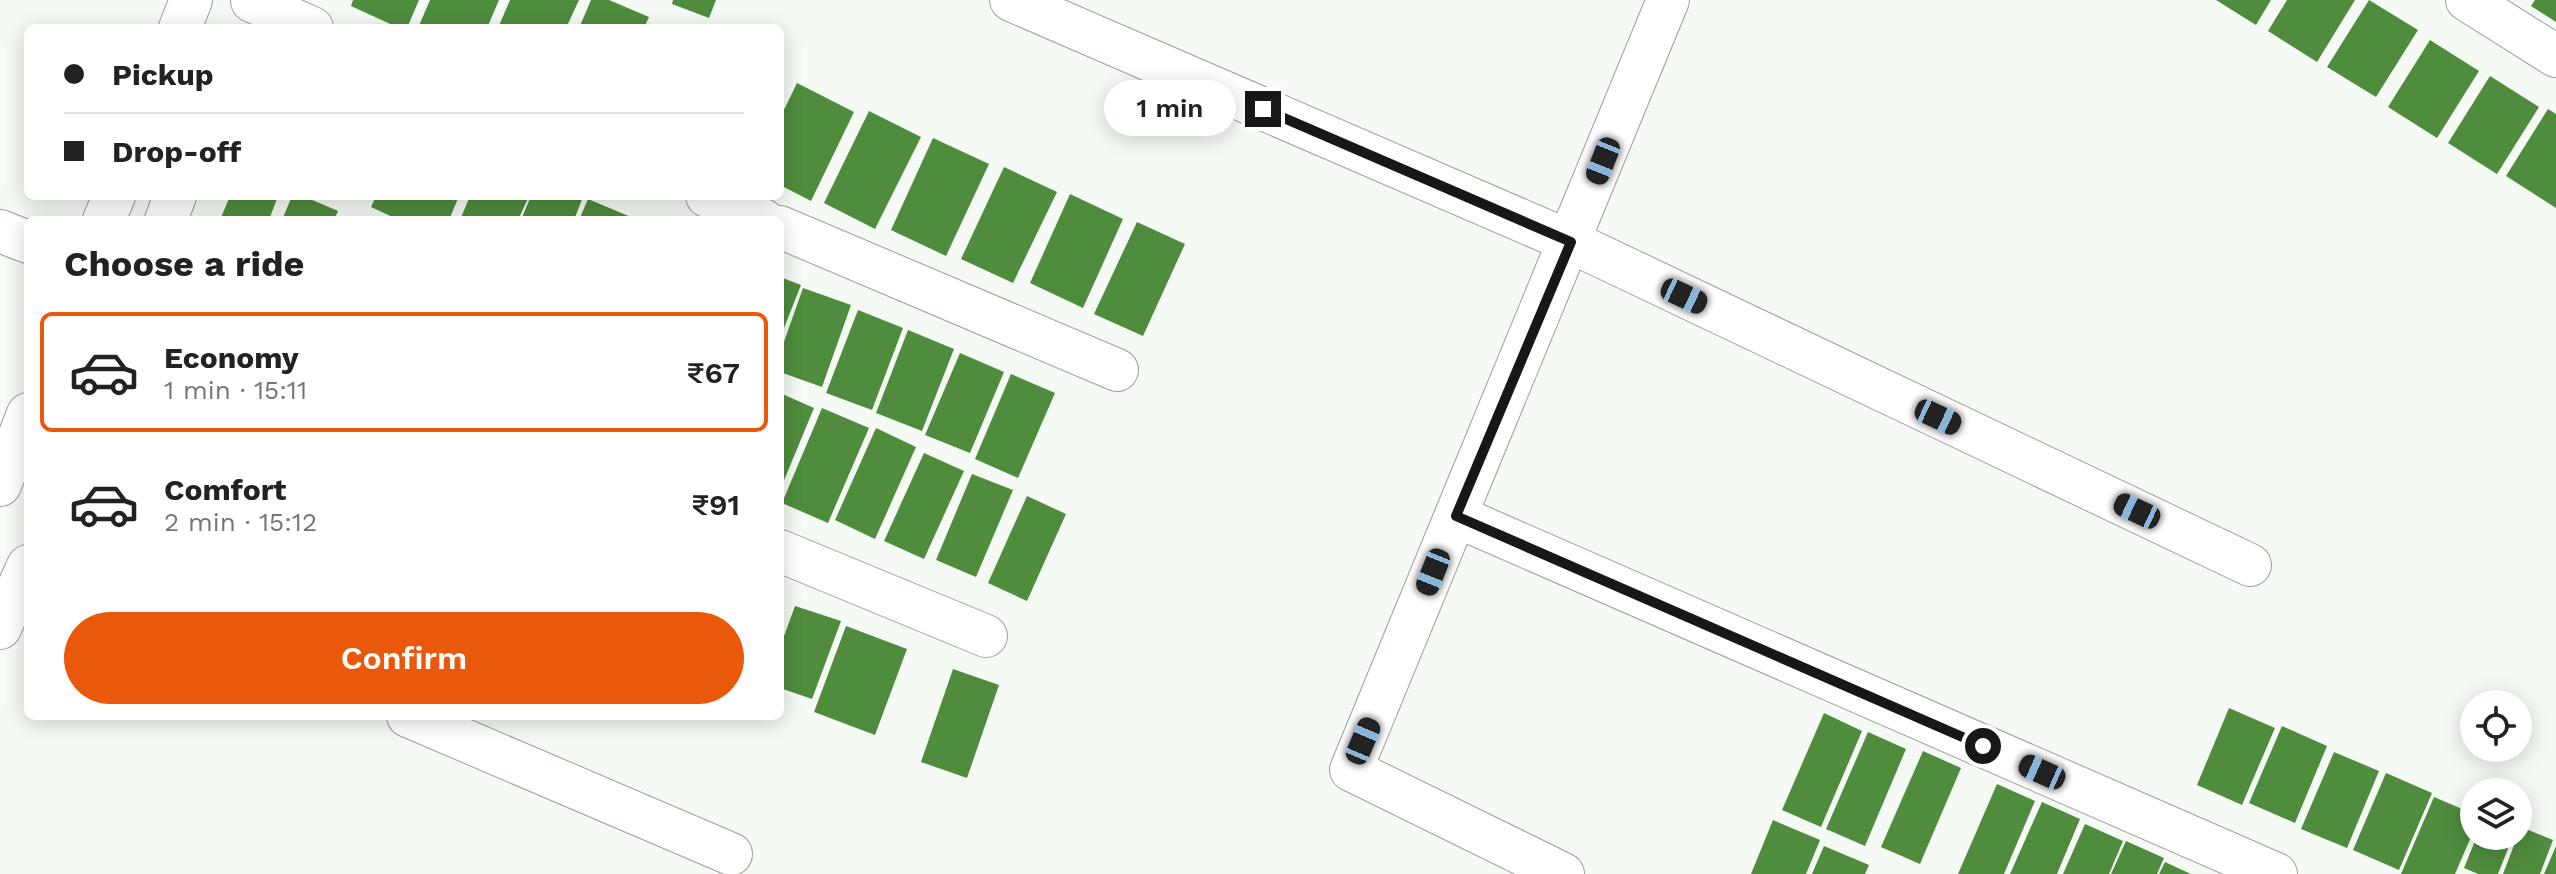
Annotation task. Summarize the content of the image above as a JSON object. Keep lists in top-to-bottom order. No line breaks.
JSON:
{"page":{"banner":["Pickup","Drop-off"],"bubble":"1 min","heading":"Choose a ride","list":[{"name":"Economy","note":"1 min · 15:11","value":"₹67"},{"name":"Comfort","note":"2 min · 15:12","value":"₹91"}],"buttons":"Confirm"}}
